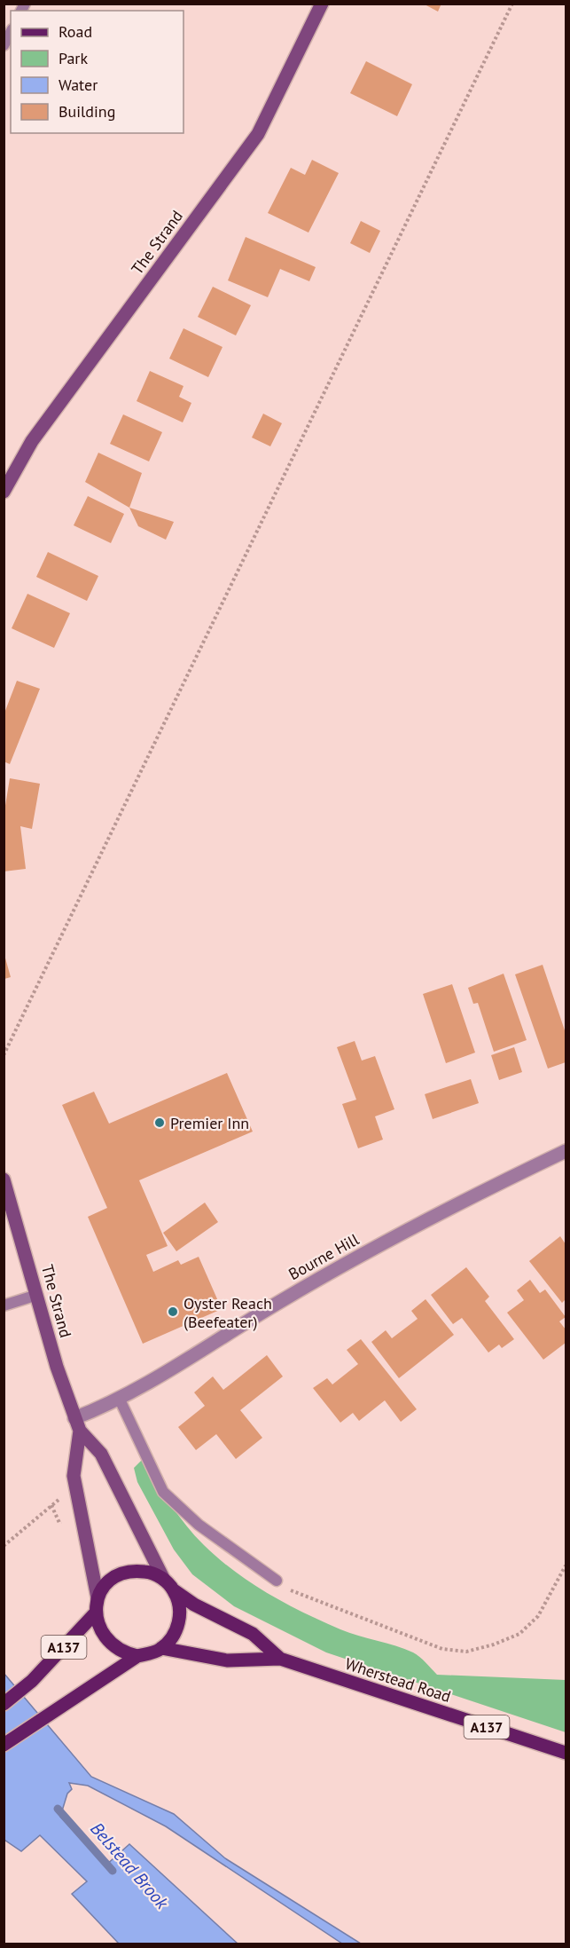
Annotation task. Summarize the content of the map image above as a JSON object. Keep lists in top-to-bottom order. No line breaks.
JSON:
{"streets":{"main road":["The Strand","A137","Wherstead Road"],"street":["Bourne Hill"]},"crossings":[["The Strand","Bourne Hill"],["The Strand","A137"],["A137","Wherstead Road"]],"water":["Belstead Brook"],"places":["Premier Inn","Oyster Reach (Beefeater)"],"legend":["Road","Park","Water","Building"]}
